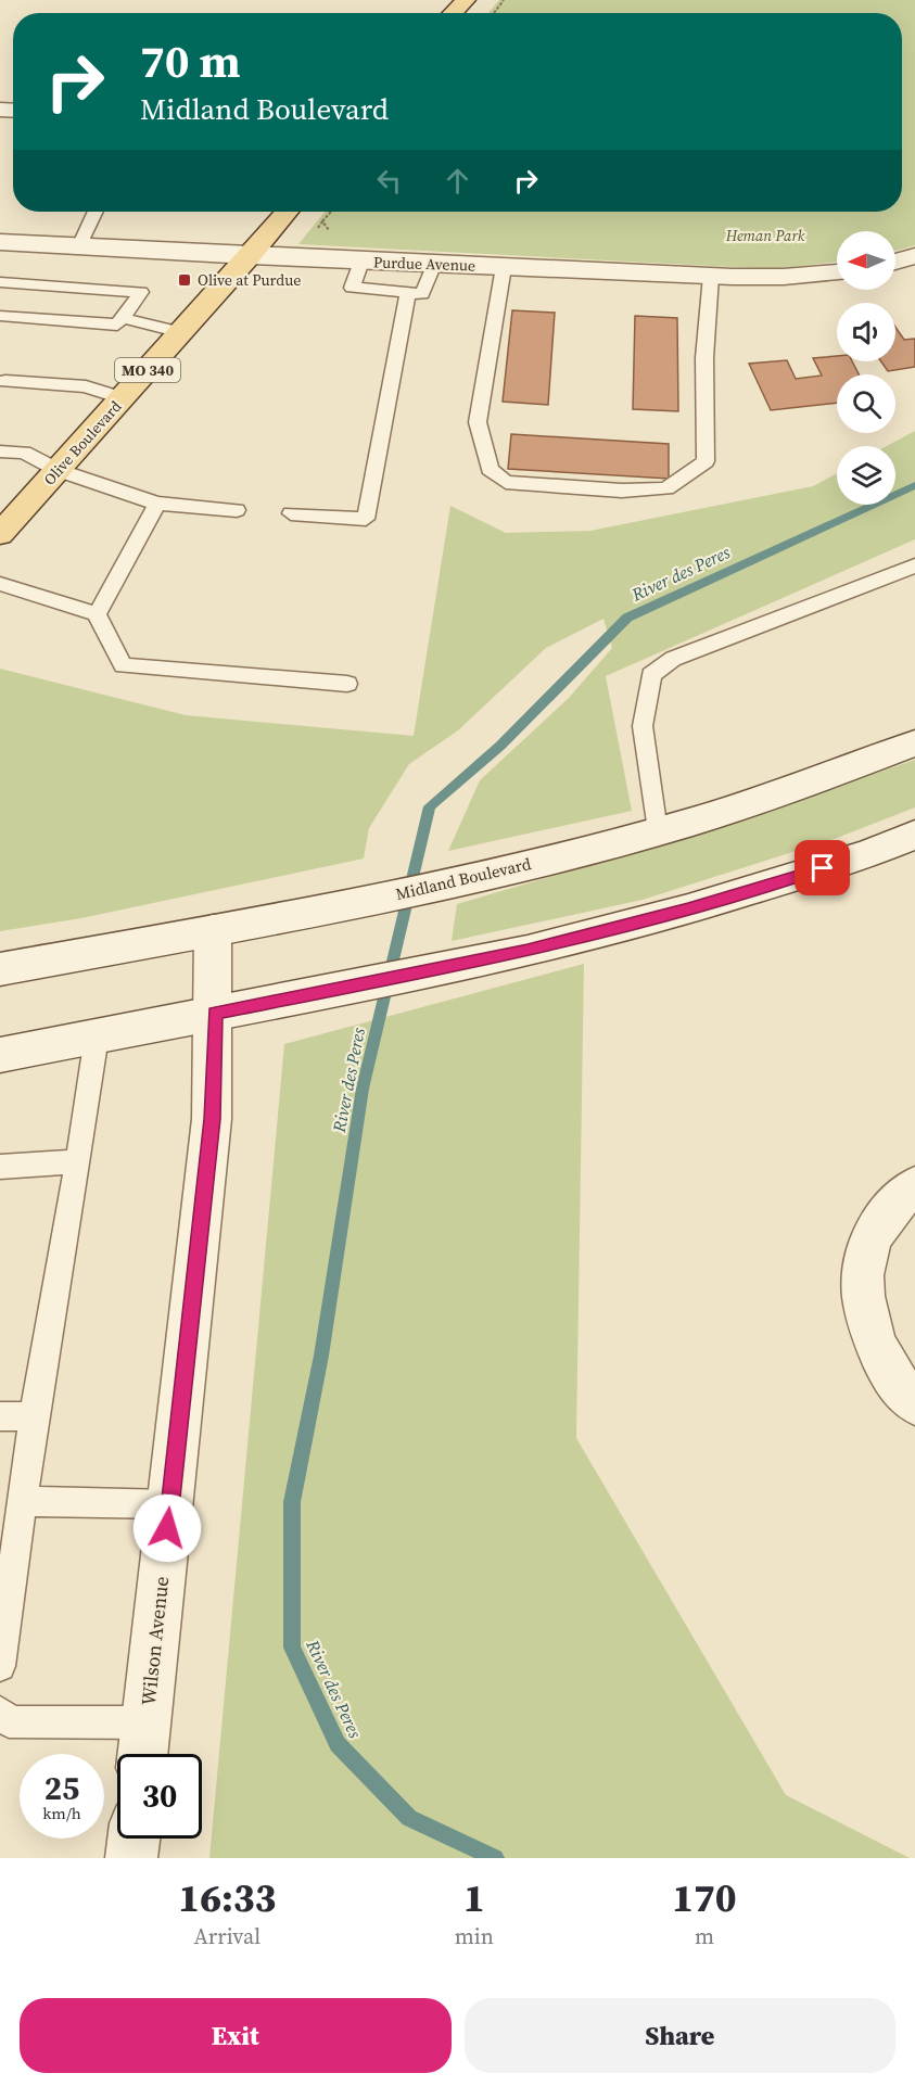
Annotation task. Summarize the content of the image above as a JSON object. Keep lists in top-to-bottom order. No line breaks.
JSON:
{"streets":{"main road":["MO 340","Olive Boulevard"],"street":["Purdue Avenue","Midland Boulevard","Wilson Avenue"]},"crossings":[["Purdue Avenue","Olive Boulevard"],["Midland Boulevard","Wilson Avenue"]],"water":["River des Peres"],"parks":["Heman Park"],"places":{"transit":["Olive at Purdue"]},"north":"left","page":{"turn":["70 m","Midland Boulevard"],"speed":"25 km/h","limit":"30","eta":["16:33","Arrival","1","min","170","m"],"buttons":["Exit","Share"]}}
